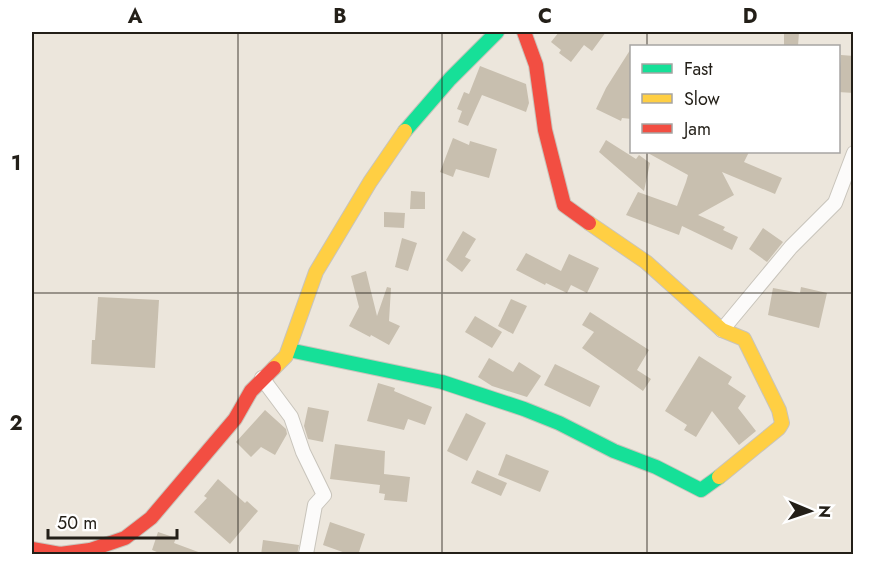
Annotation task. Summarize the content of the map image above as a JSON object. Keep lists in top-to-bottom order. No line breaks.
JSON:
{"legend":["Fast","Slow","Jam"],"scale_bar":"50 m","north":"right","grid":{"columns":["A","B","C","D"],"rows":["1","2"]}}
